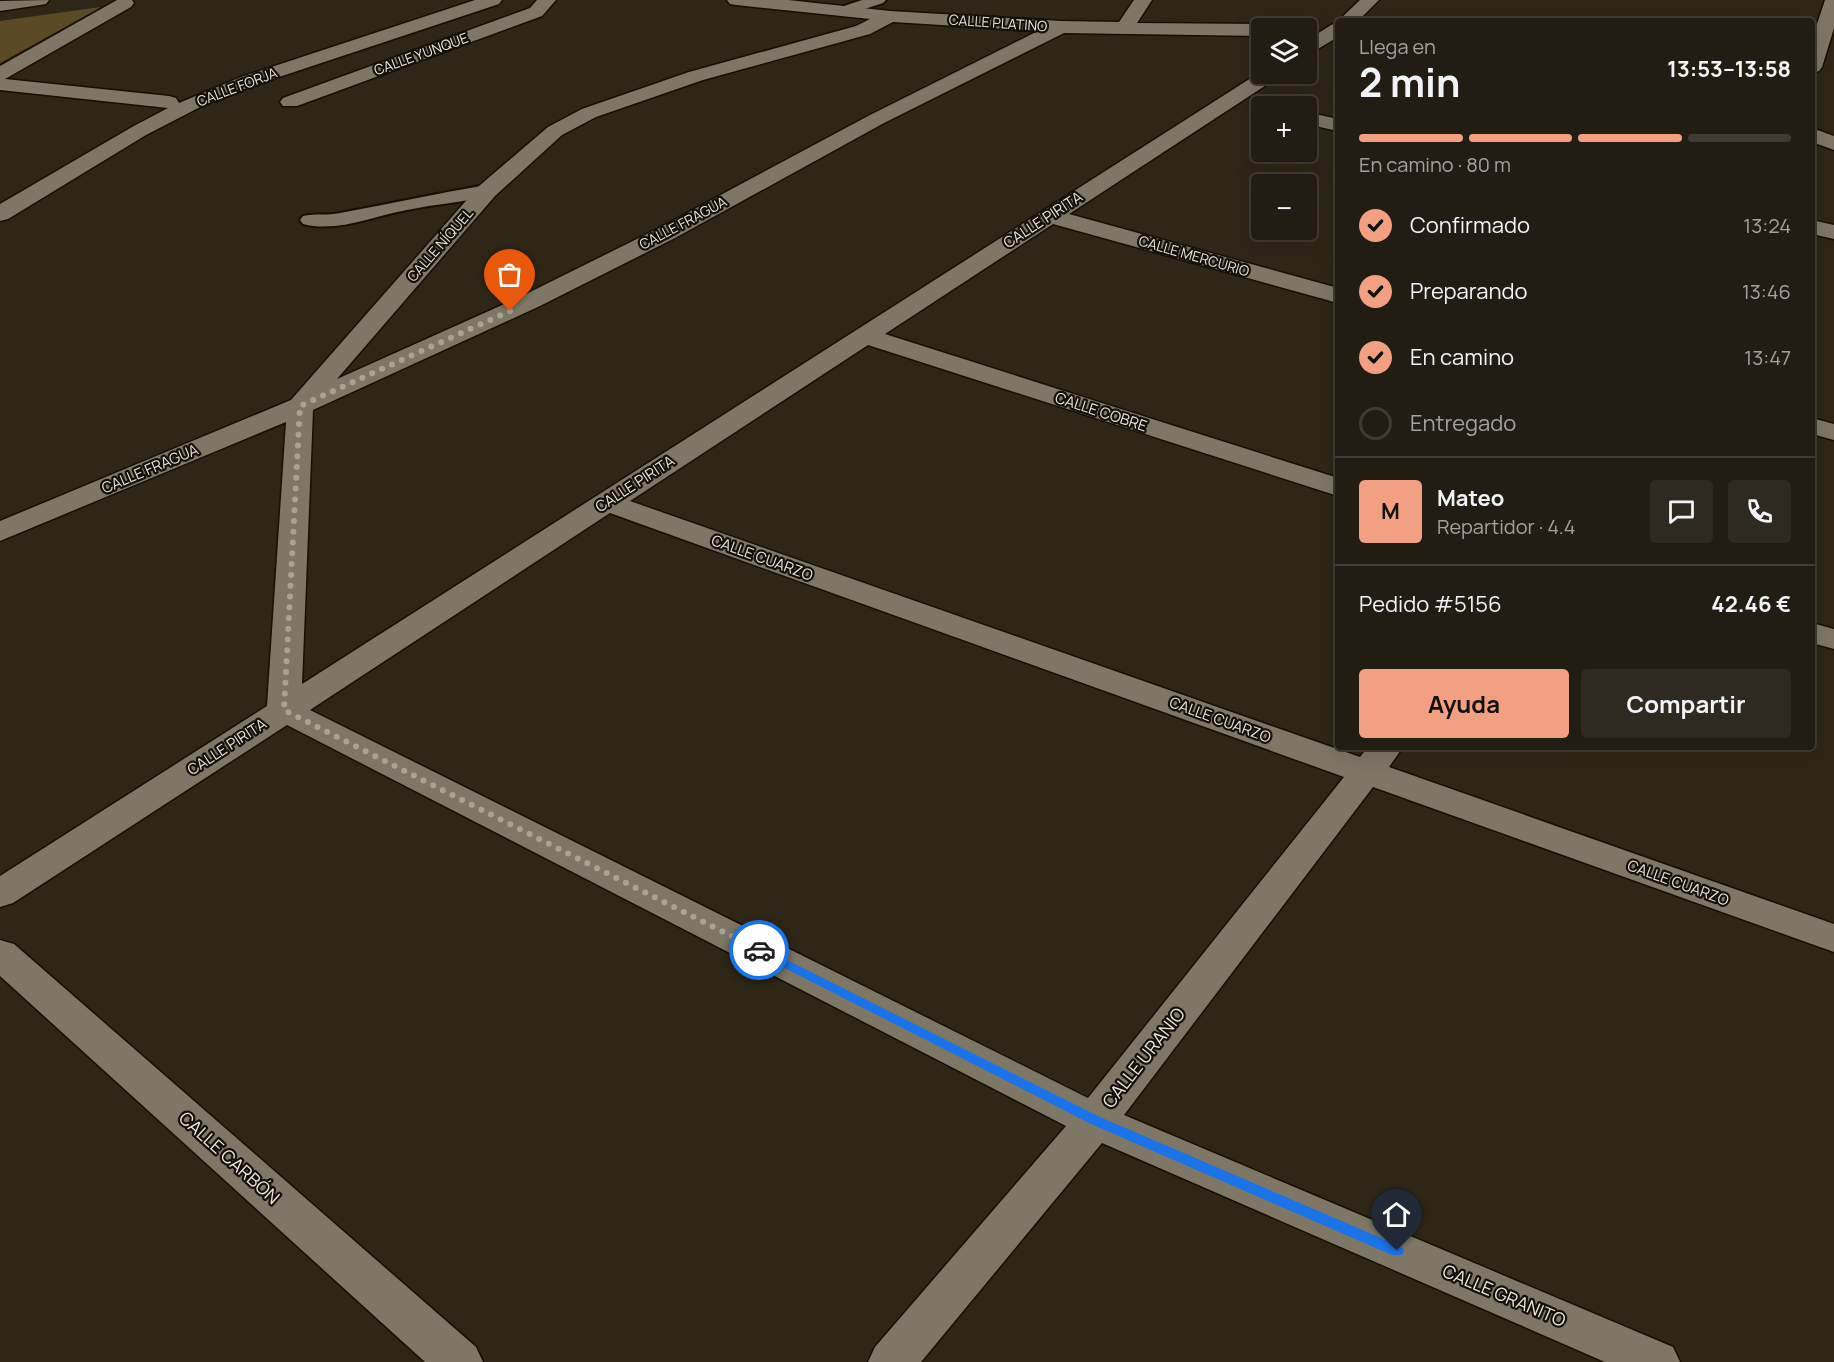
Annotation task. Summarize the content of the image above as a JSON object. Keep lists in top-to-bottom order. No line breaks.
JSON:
{"streets":{"street":["CALLE PLATINO","CALLE YUNQUE","CALLE FORJA","CALLE PIRITA","CALLE FRAGUA","CALLE NÍQUEL","CALLE MERCURIO","CALLE COBRE","CALLE CUARZO","CALLE URANIO","CALLE CARBÓN","CALLE GRANITO"]},"crossings":[["CALLE PLATINO","CALLE FRAGUA"],["CALLE PLATINO","CALLE NÍQUEL"],["CALLE PIRITA","CALLE MERCURIO"],["CALLE PIRITA","CALLE COBRE"],["CALLE PIRITA","CALLE CUARZO"],["CALLE PIRITA","CALLE GRANITO"],["CALLE FRAGUA","CALLE NÍQUEL"],["CALLE CUARZO","CALLE URANIO"],["CALLE URANIO","CALLE GRANITO"]],"page":{"map_buttons":["+","−"],"heading":["2 min","Llega en","13:53–13:58"],"panel":["Mateo","Repartidor · 4.4","Pedido #5156","42.46 €"],"bar":"En camino · 80 m","list":[["Confirmado","13:24"],["Preparando","13:46"],["En camino","13:47"],"Entregado"],"round":"M","buttons":["Ayuda","Compartir"]}}
